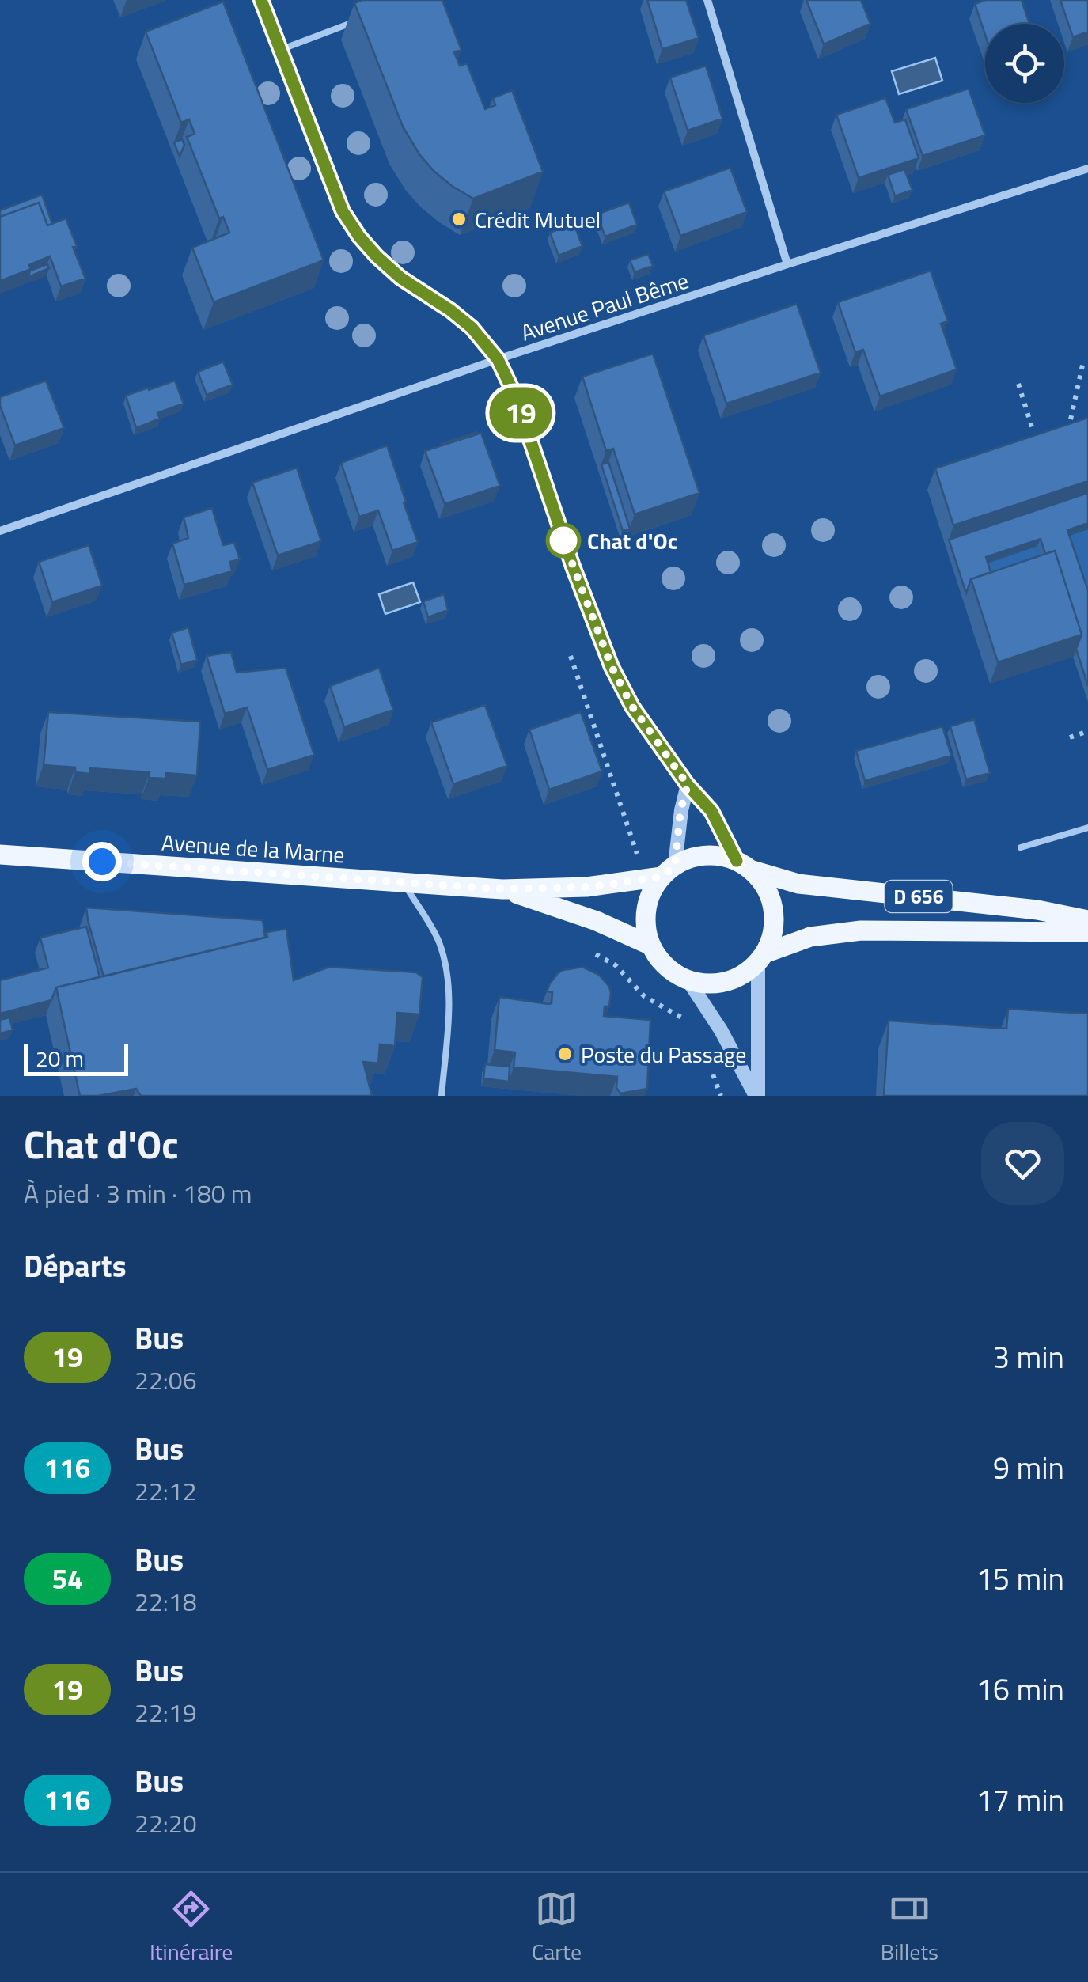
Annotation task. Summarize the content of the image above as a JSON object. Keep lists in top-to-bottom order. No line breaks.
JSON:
{"streets":{"main road":["Avenue de la Marne","D 656"],"street":["Avenue Paul Bême"]},"crossings":[["Avenue de la Marne","D 656"]],"places":["Crédit Mutuel","Chat d'Oc","Poste du Passage"],"lines":["bus line 19"],"scale_bar":"20 m","page":{"on_map":"19","scale":"20 m","heading":[["Chat d'Oc","À pied · 3 min · 180 m"],"Départs"],"list":[{"mark":"19","name":"Bus","note":"22:06","value":"3 min"},{"mark":"116","name":"Bus","note":"22:12","value":"9 min"},{"mark":"54","name":"Bus","note":"22:18","value":"15 min"},{"mark":"19","name":"Bus","note":"22:19","value":"16 min"},{"mark":"116","name":"Bus","note":"22:20","value":"17 min"}],"tabs":["Itinéraire","Carte","Billets"]}}
